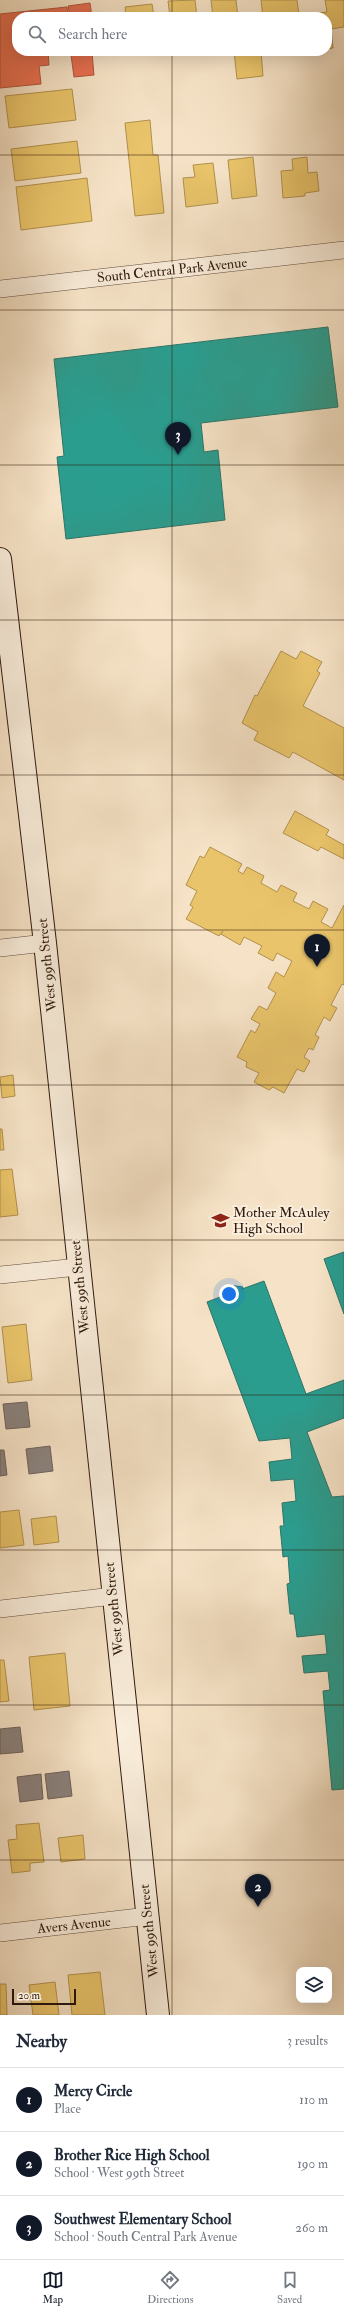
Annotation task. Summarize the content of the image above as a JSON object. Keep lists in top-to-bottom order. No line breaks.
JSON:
{"streets":{"street":["South Central Park Avenue","West 99th Street","Avers Avenue"]},"crossings":[["West 99th Street","Avers Avenue"]],"places":{"school or university":["Mother McAuley High School"]},"scale_bar":"20 m","page":{"search":"Search here","pins":["3","1","2"],"scale":"20 m","heading":["Nearby","3 results"],"list":[{"mark":"1","name":"Mercy Circle","note":"Place","value":"110 m"},{"mark":"2","name":"Brother Rice High School","note":"School · West 99th Street","value":"190 m"},{"mark":"3","name":"Southwest Elementary School","note":"School · South Central Park Avenue","value":"260 m"}],"nav":["Map","Directions","Saved"]}}
